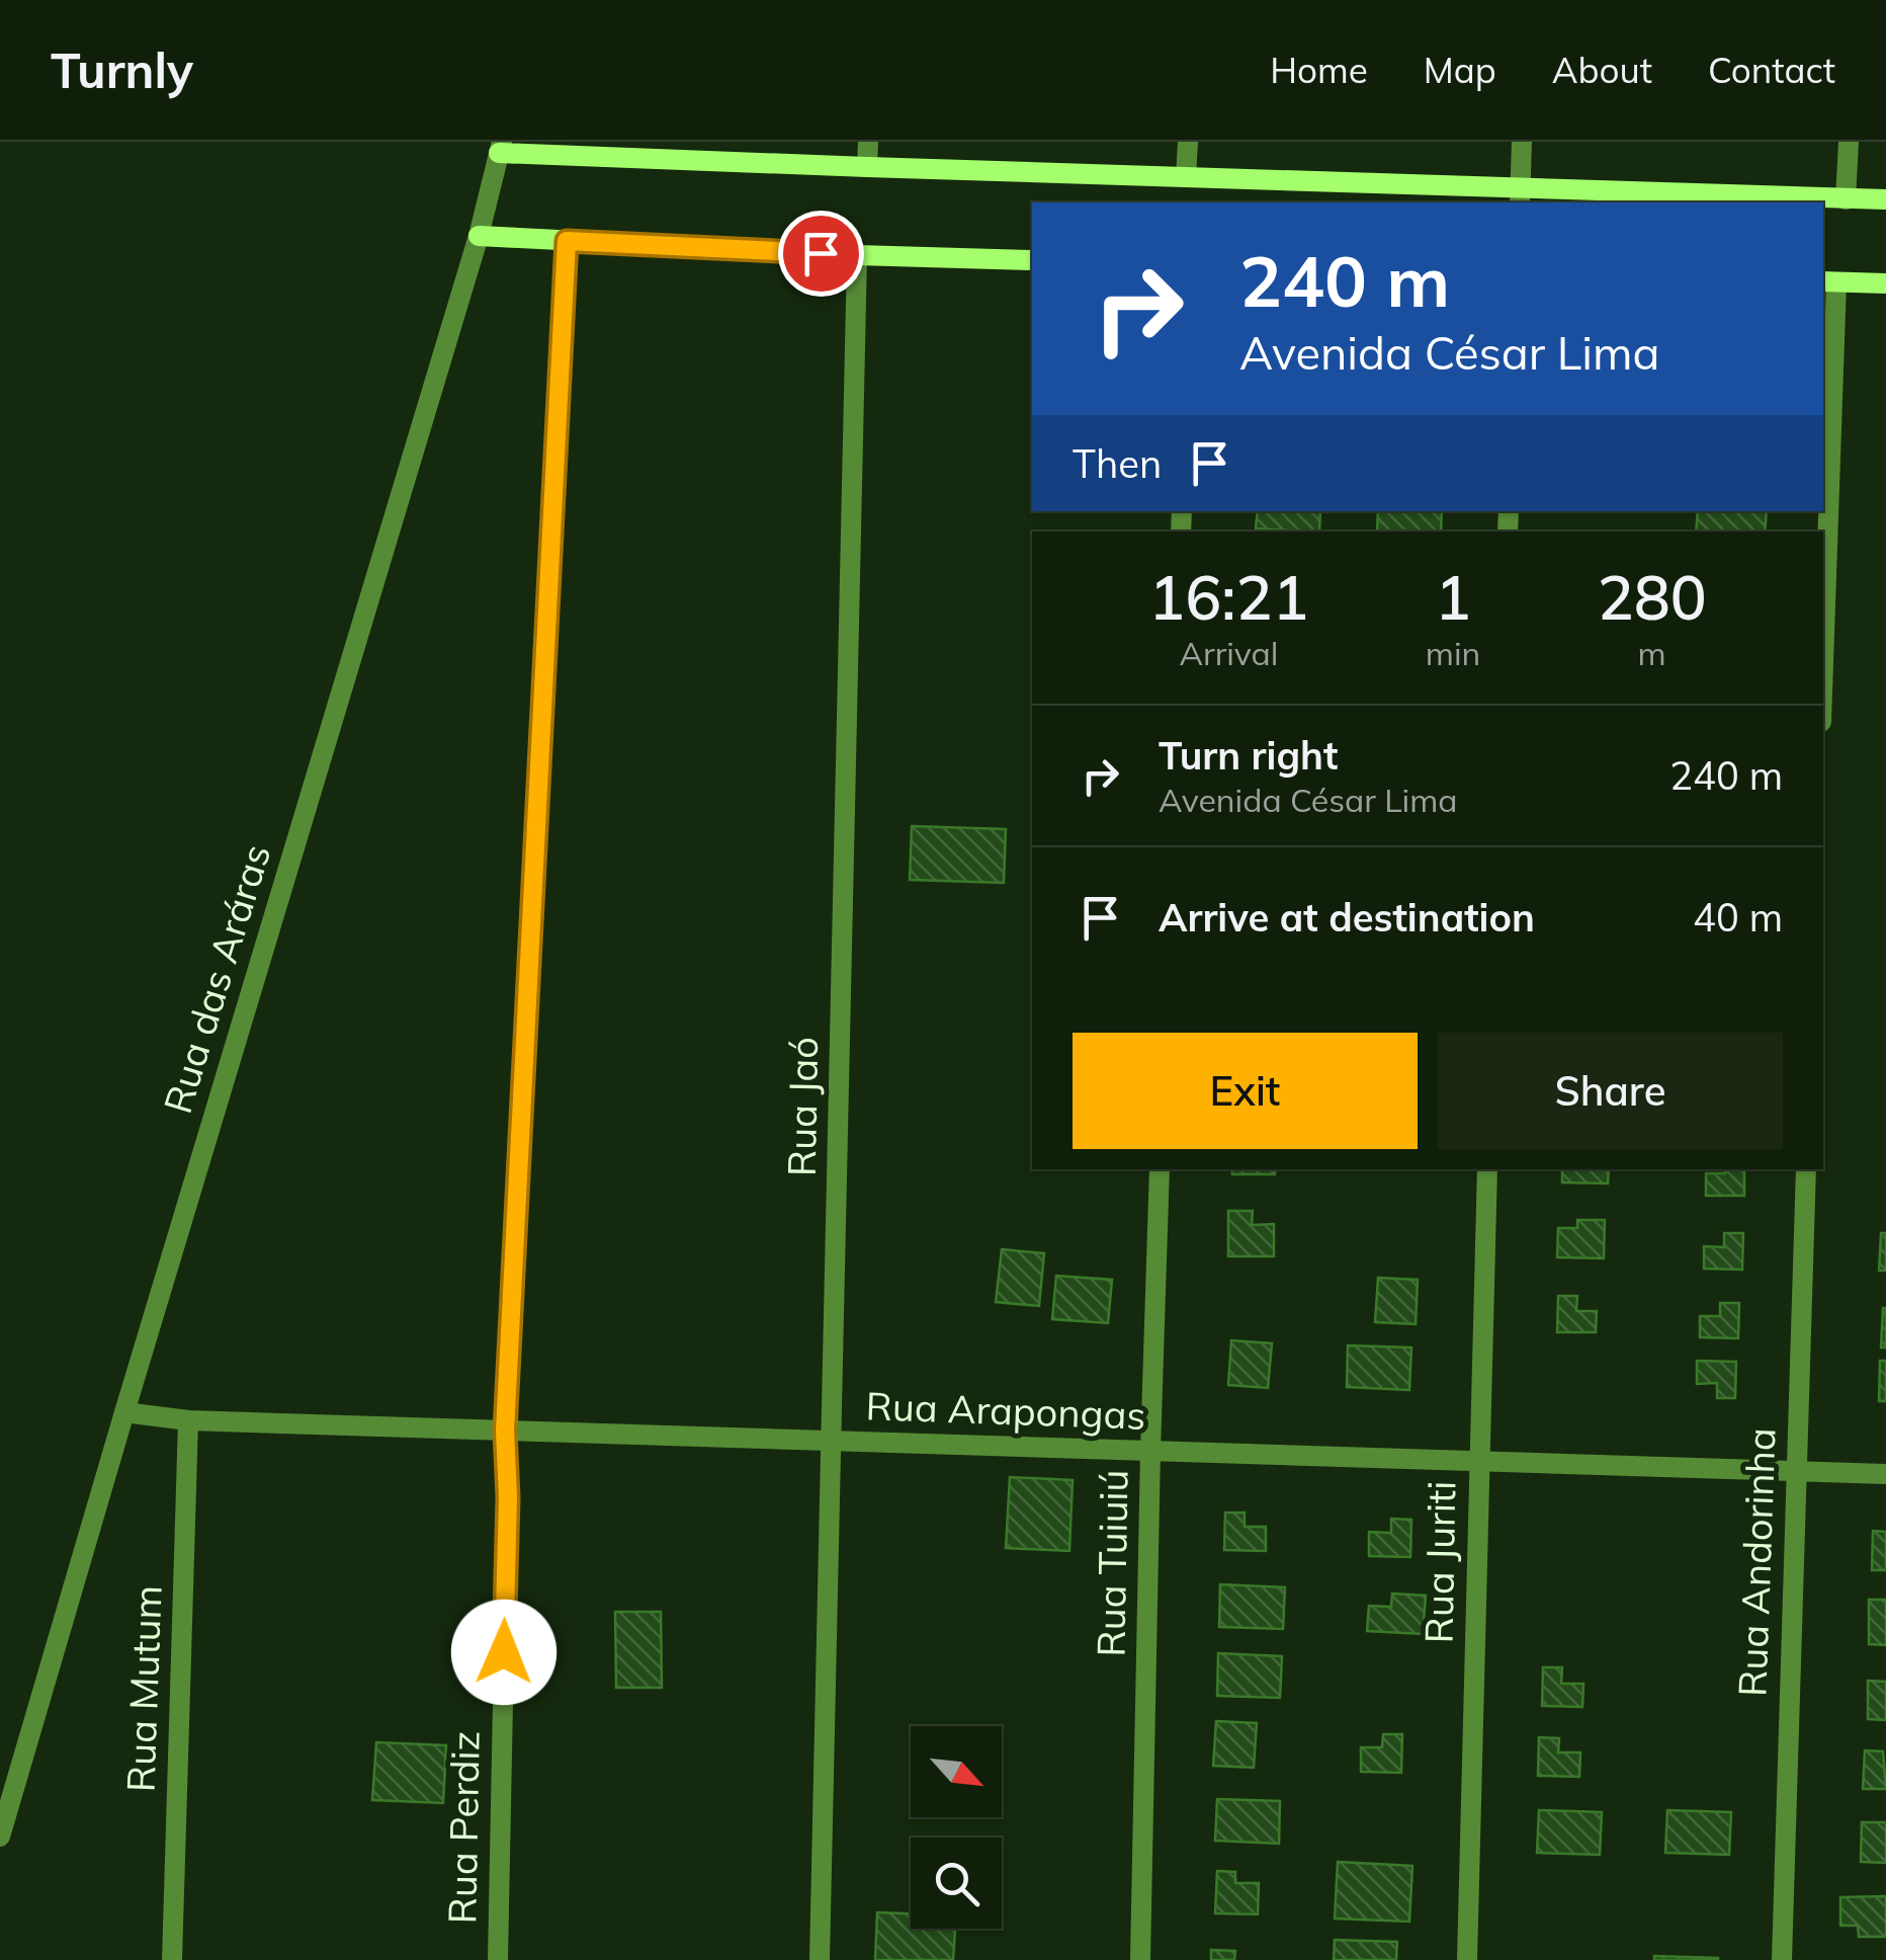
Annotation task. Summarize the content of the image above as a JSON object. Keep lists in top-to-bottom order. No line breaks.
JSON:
{"streets":{"street":["Rua das Aráras","Rua Jaó","Rua Arapongas","Rua Juriti","Rua Andorinha","Rua Tuiuiú","Rua Mutum","Rua Perdiz"]},"crossings":[["Rua das Aráras","Rua Arapongas"],["Rua Jaó","Rua Arapongas"],["Rua Arapongas","Rua Juriti"],["Rua Arapongas","Rua Andorinha"],["Rua Arapongas","Rua Tuiuiú"],["Rua Arapongas","Rua Mutum"],["Rua Arapongas","Rua Perdiz"]],"north":"bottom right","page":{"header":"Turnly","nav":["Home","Map","About","Contact"],"turn":["240 m","Avenida César Lima"],"then":"Then","eta":["16:21","Arrival","1","min","280","m"],"list":[{"name":"Turn right","note":"Avenida César Lima","value":"240 m"},{"name":"Arrive at destination","value":"40 m"}],"buttons":["Exit","Share"]}}
